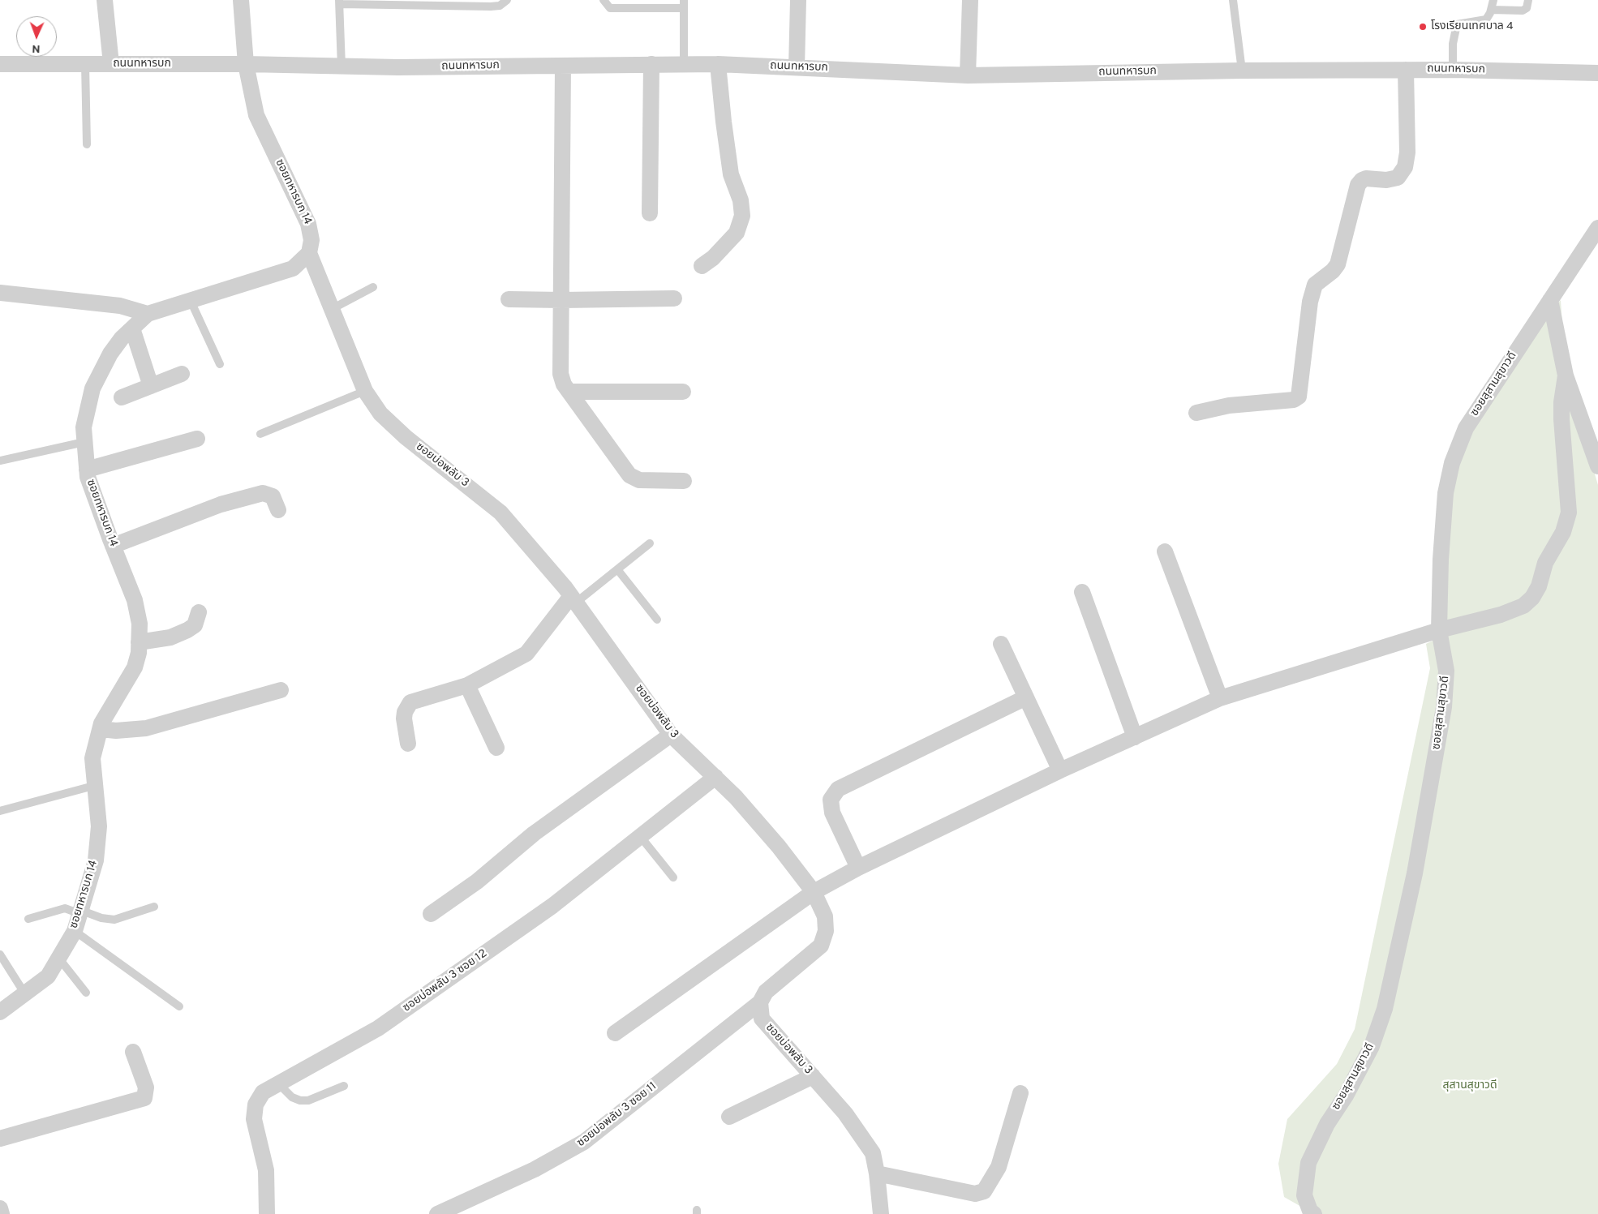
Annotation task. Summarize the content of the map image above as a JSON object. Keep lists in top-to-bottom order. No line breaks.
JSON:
{"streets":{"street":["ถนนทหารบก","ซอยทหารบก 14","ซอยสุสานสุขาวดี","ซอยบ่อพลับ 3","ซอยบ่อพลับ 3 ซอย 12","ซอยบ่อพลับ 3 ซอย 11"]},"crossings":[["ถนนทหารบก","ซอยทหารบก 14"],["ซอยทหารบก 14","ซอยบ่อพลับ 3"],["ซอยบ่อพลับ 3","ซอยบ่อพลับ 3 ซอย 12"],["ซอยบ่อพลับ 3","ซอยบ่อพลับ 3 ซอย 11"]],"parks":["สุสานสุขาวดี"],"places":["โรงเรียนเทศบาล 4"],"north":"bottom"}
